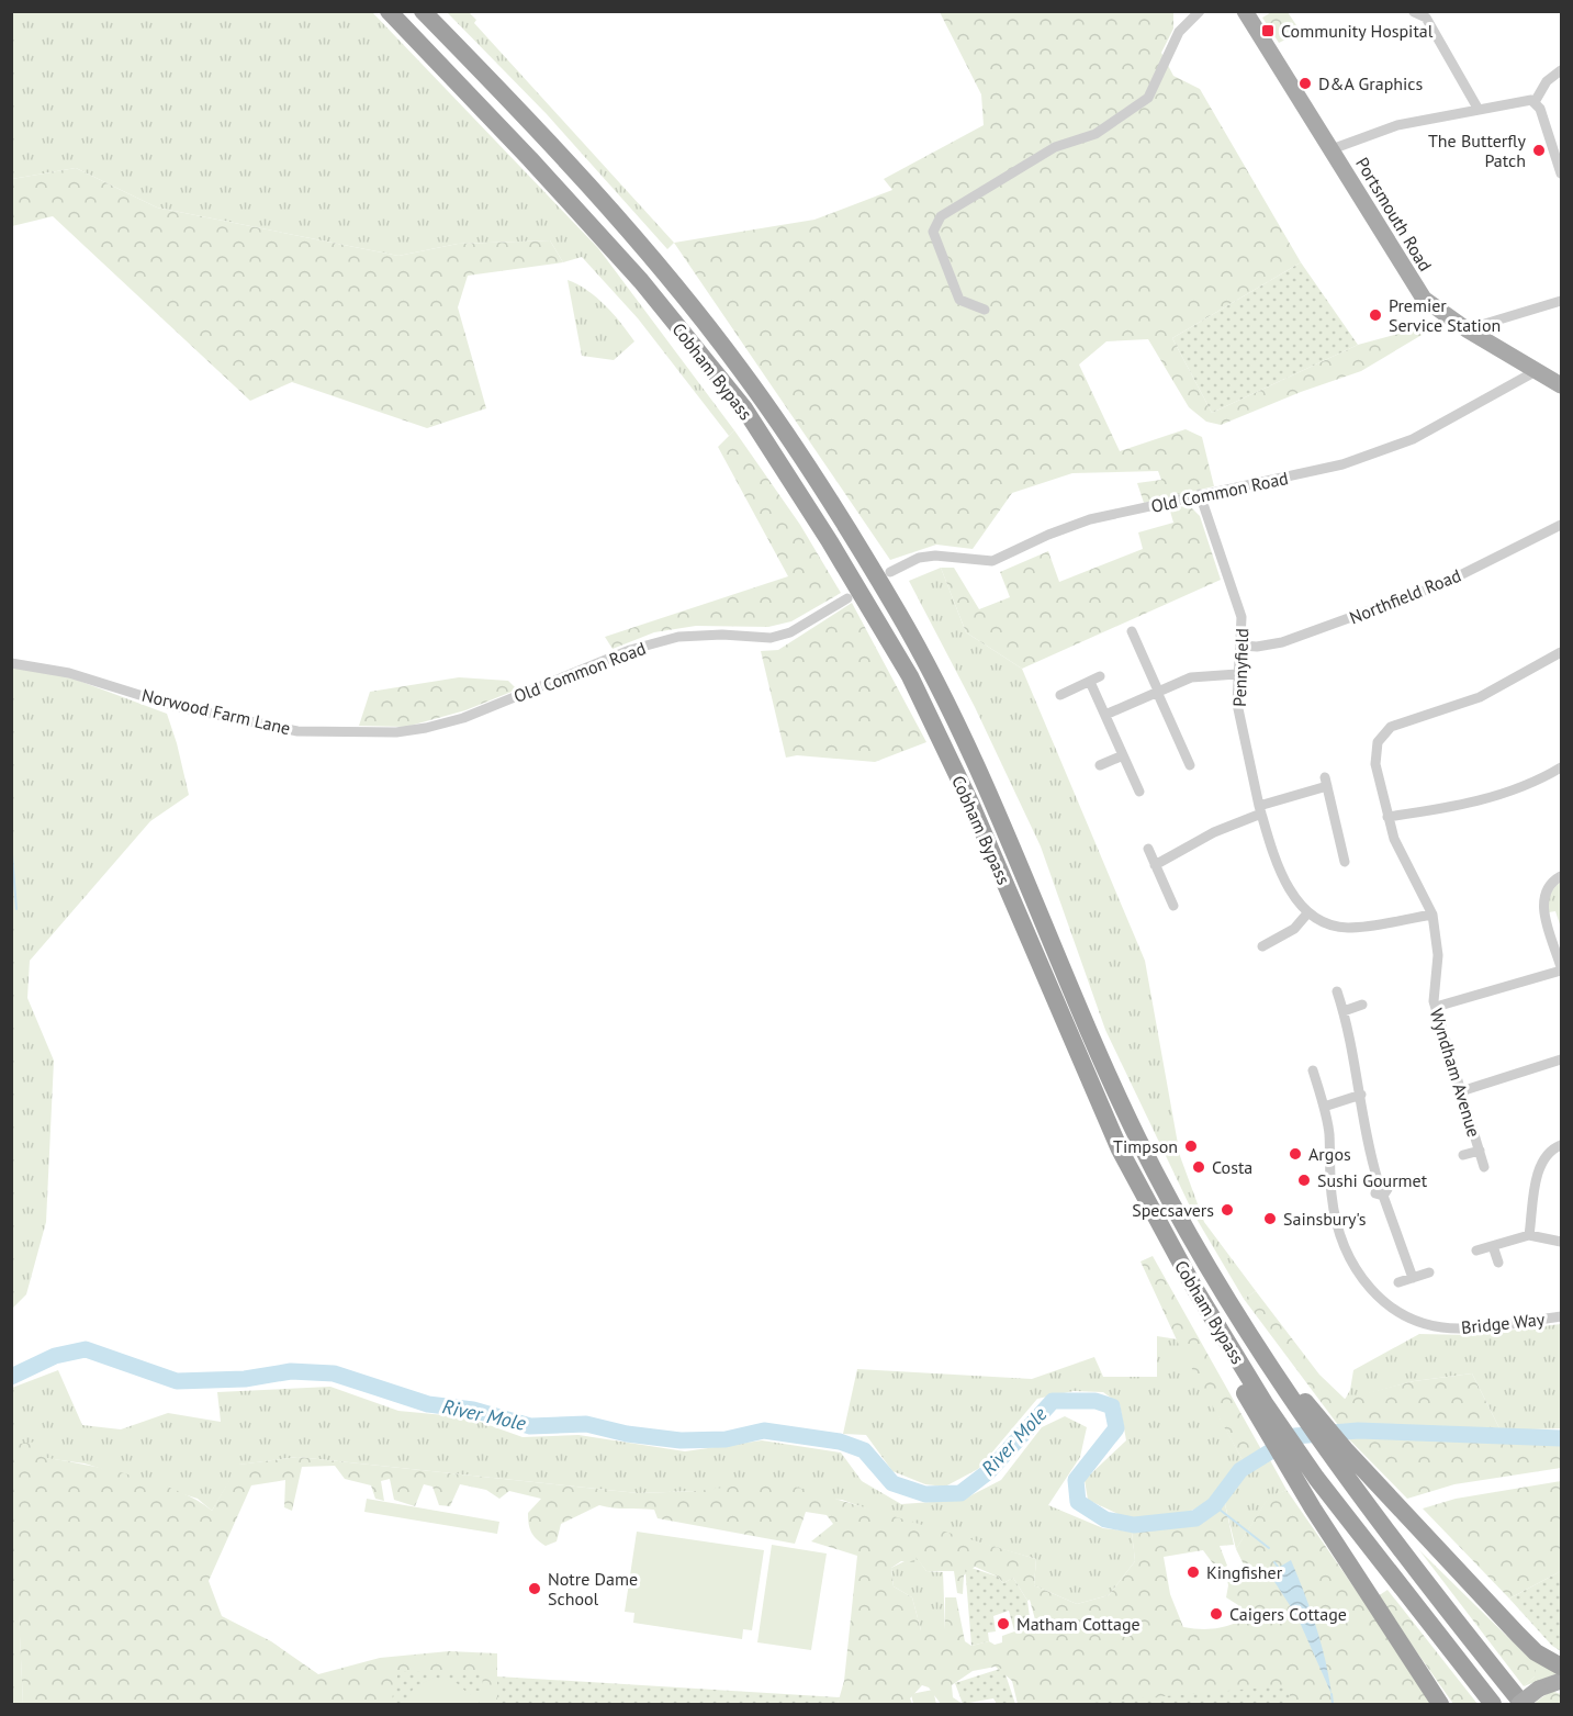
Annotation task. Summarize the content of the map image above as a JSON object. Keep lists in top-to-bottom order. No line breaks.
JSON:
{"streets":{"highway":["Cobham Bypass"],"main road":["Portsmouth Road"],"street":["Old Common Road","Northfield Road","Pennyfield","Norwood Farm Lane","Wyndham Avenue","Bridge Way"]},"crossings":[["Portsmouth Road","Old Common Road"],["Old Common Road","Pennyfield"],["Old Common Road","Norwood Farm Lane"],["Northfield Road","Pennyfield"]],"water":["River Mole"],"places":{"transit":["Community Hospital"],"other":["D&A Graphics","The Butterfly Patch","Premier Service Station","Timpson","Argos","Costa","Sushi Gourmet","Specsavers","Sainsbury's","Kingfisher","Notre Dame School","Caigers Cottage","Matham Cottage"]}}
